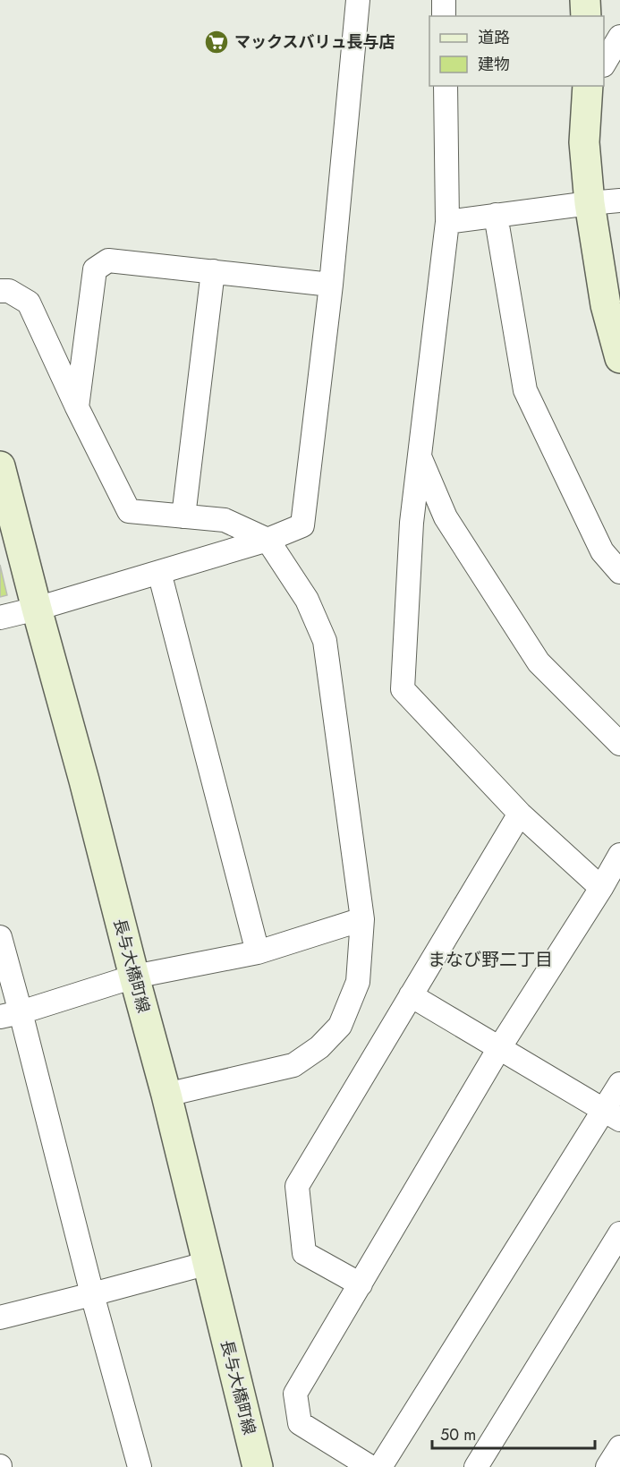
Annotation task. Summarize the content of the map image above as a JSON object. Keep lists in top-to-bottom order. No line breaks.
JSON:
{"streets":{"main road":["長与大橋町線"]},"districts":["まなび野二丁目"],"places":{"supermarket":["マックスバリュ長与店"]},"legend":["道路","建物"],"scale_bar":"50 m"}
